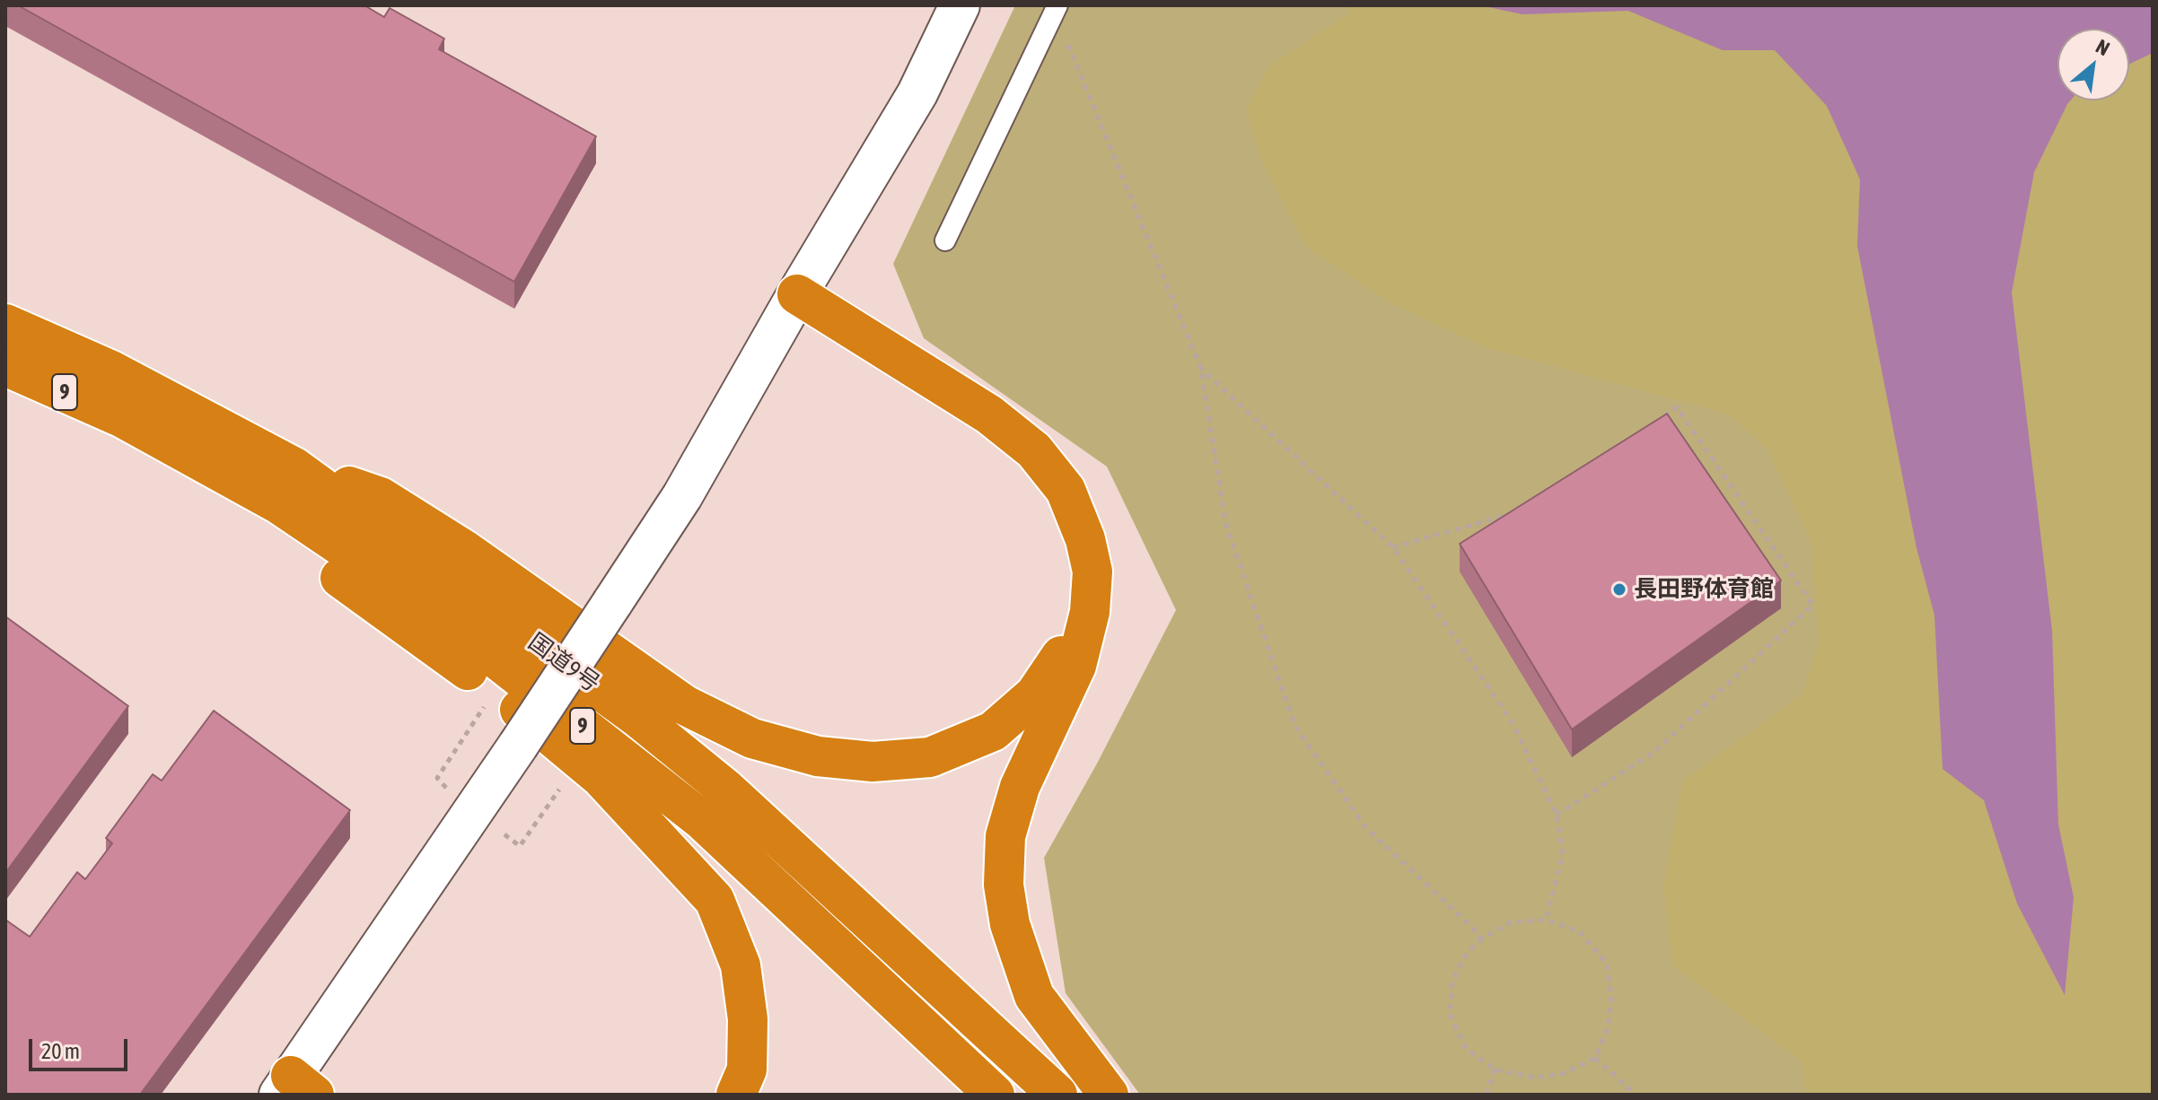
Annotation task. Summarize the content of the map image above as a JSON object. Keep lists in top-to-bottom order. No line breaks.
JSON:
{"streets":{"highway":["9","国道9号"]},"places":["長田野体育館"],"scale_bar":"20 m","north":"top right"}
